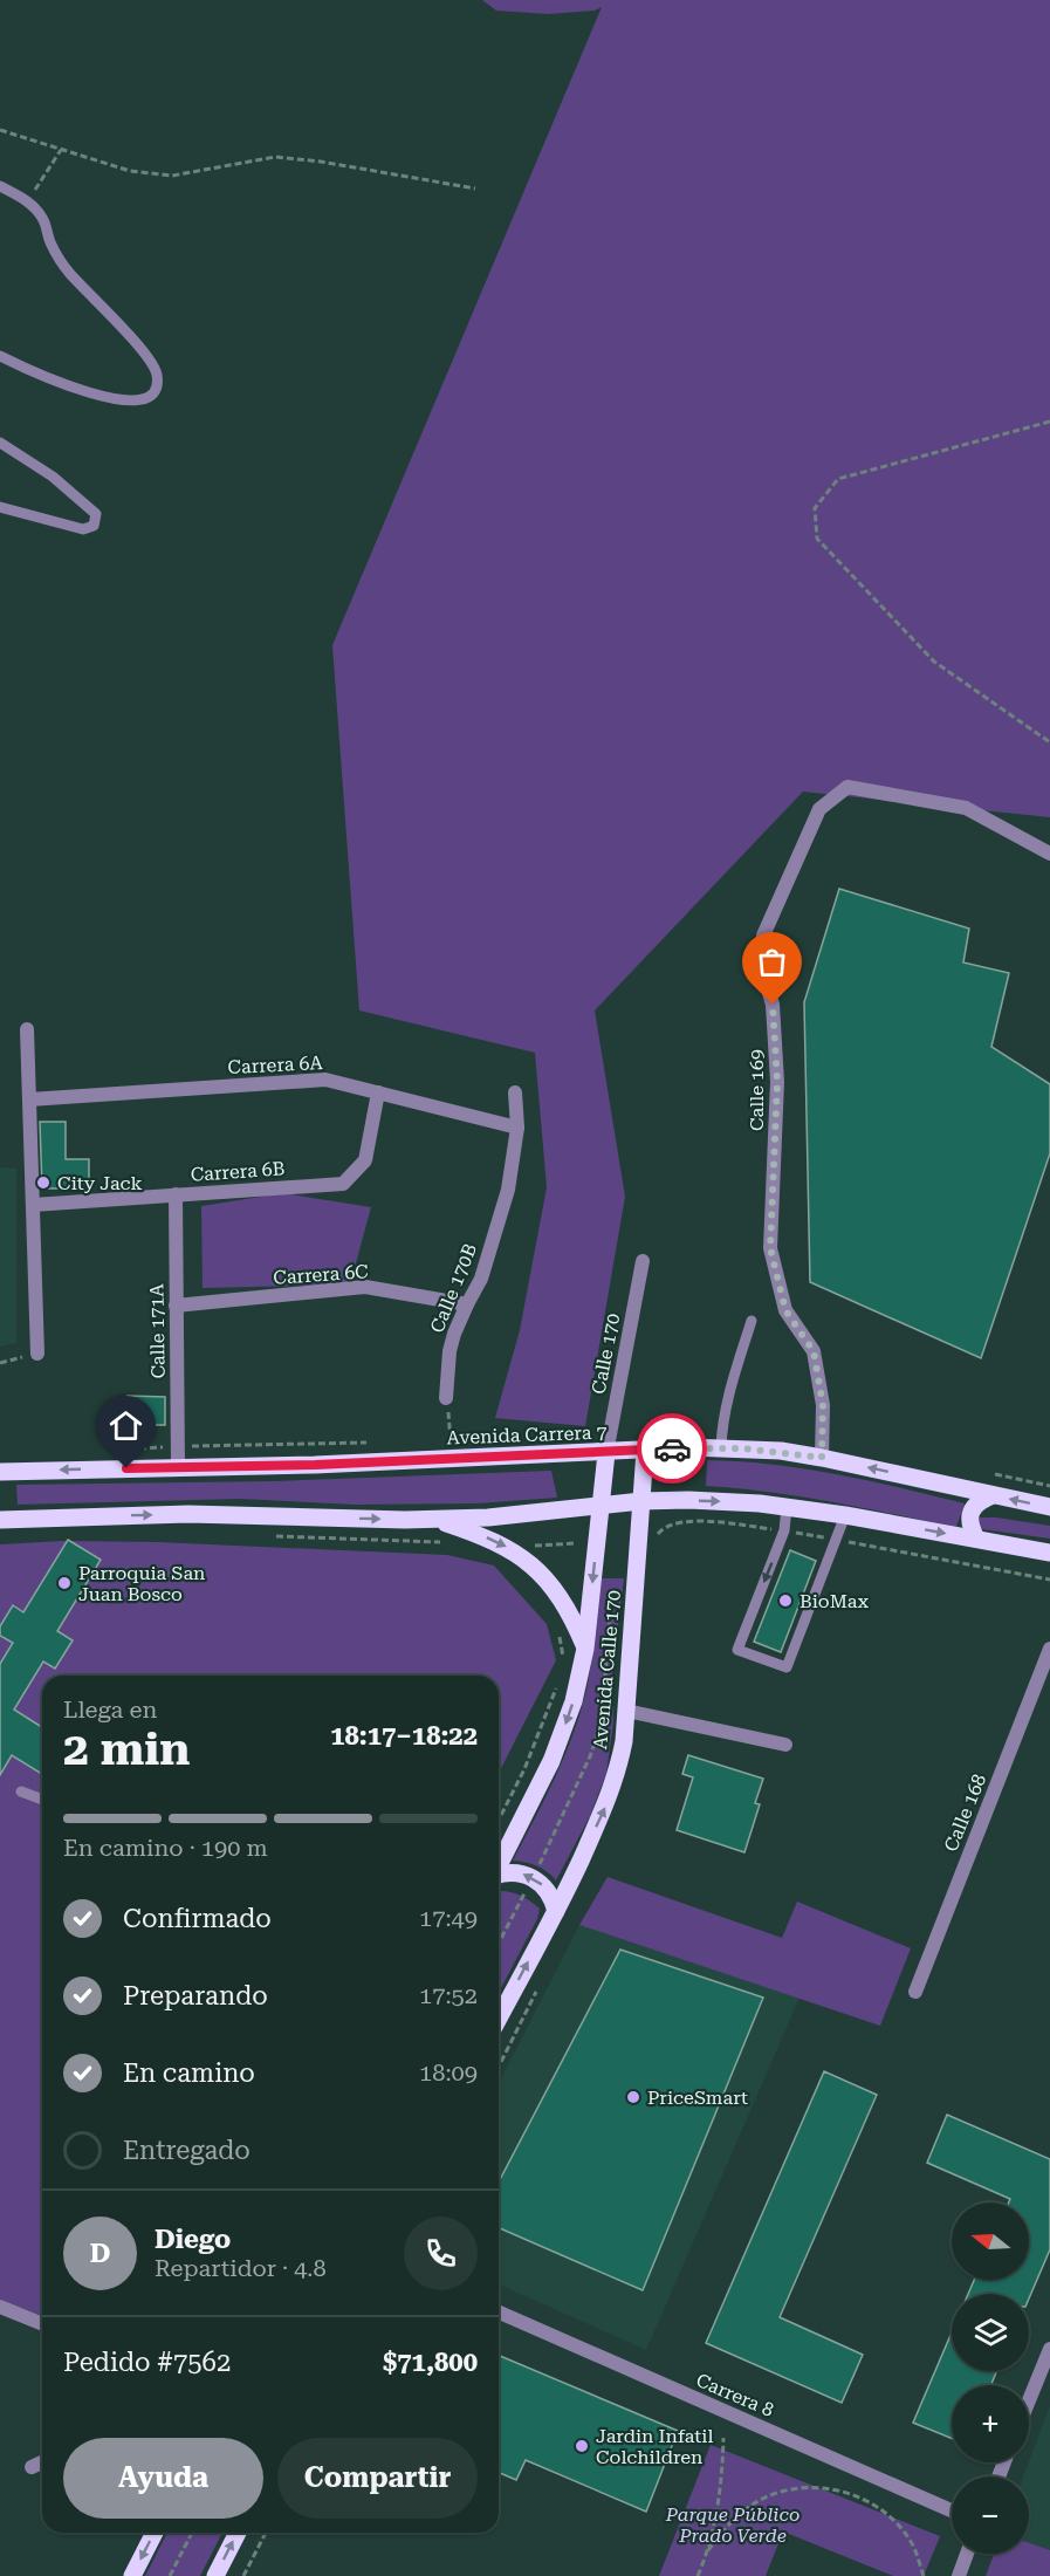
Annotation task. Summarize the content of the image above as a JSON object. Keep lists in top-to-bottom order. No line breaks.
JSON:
{"streets":{"main road":["Avenida Carrera 7","Avenida Calle 170"],"street":["Carrera 6A","Calle 169","Carrera 6B","Carrera 6C","Calle 170B","Calle 171A","Calle 170","Calle 168","Carrera 8"]},"crossings":[["Carrera 6A","Carrera 6B"],["Carrera 6A","Calle 170B"],["Calle 169","Avenida Carrera 7"],["Carrera 6B","Calle 171A"],["Carrera 6C","Calle 170B"],["Carrera 6C","Calle 171A"],["Calle 171A","Avenida Carrera 7"],["Calle 170","Avenida Carrera 7"],["Calle 170","Avenida Calle 170"],["Avenida Carrera 7","Avenida Calle 170"]],"parks":["Parque Público Prado Verde"],"places":["City Jack","Parroquia San Juan Bosco","BioMax","PriceSmart","Jardin Infatil Colchildren"],"north":"left","page":{"heading":["2 min","Llega en","18:17–18:22"],"panel":["Diego","Repartidor · 4.8","Pedido #7562","$71,800"],"bar":"En camino · 190 m","list":[["Confirmado","17:49"],["Preparando","17:52"],["En camino","18:09"],"Entregado"],"map_buttons":["+","−"],"round":"D","buttons":["Ayuda","Compartir"]}}
